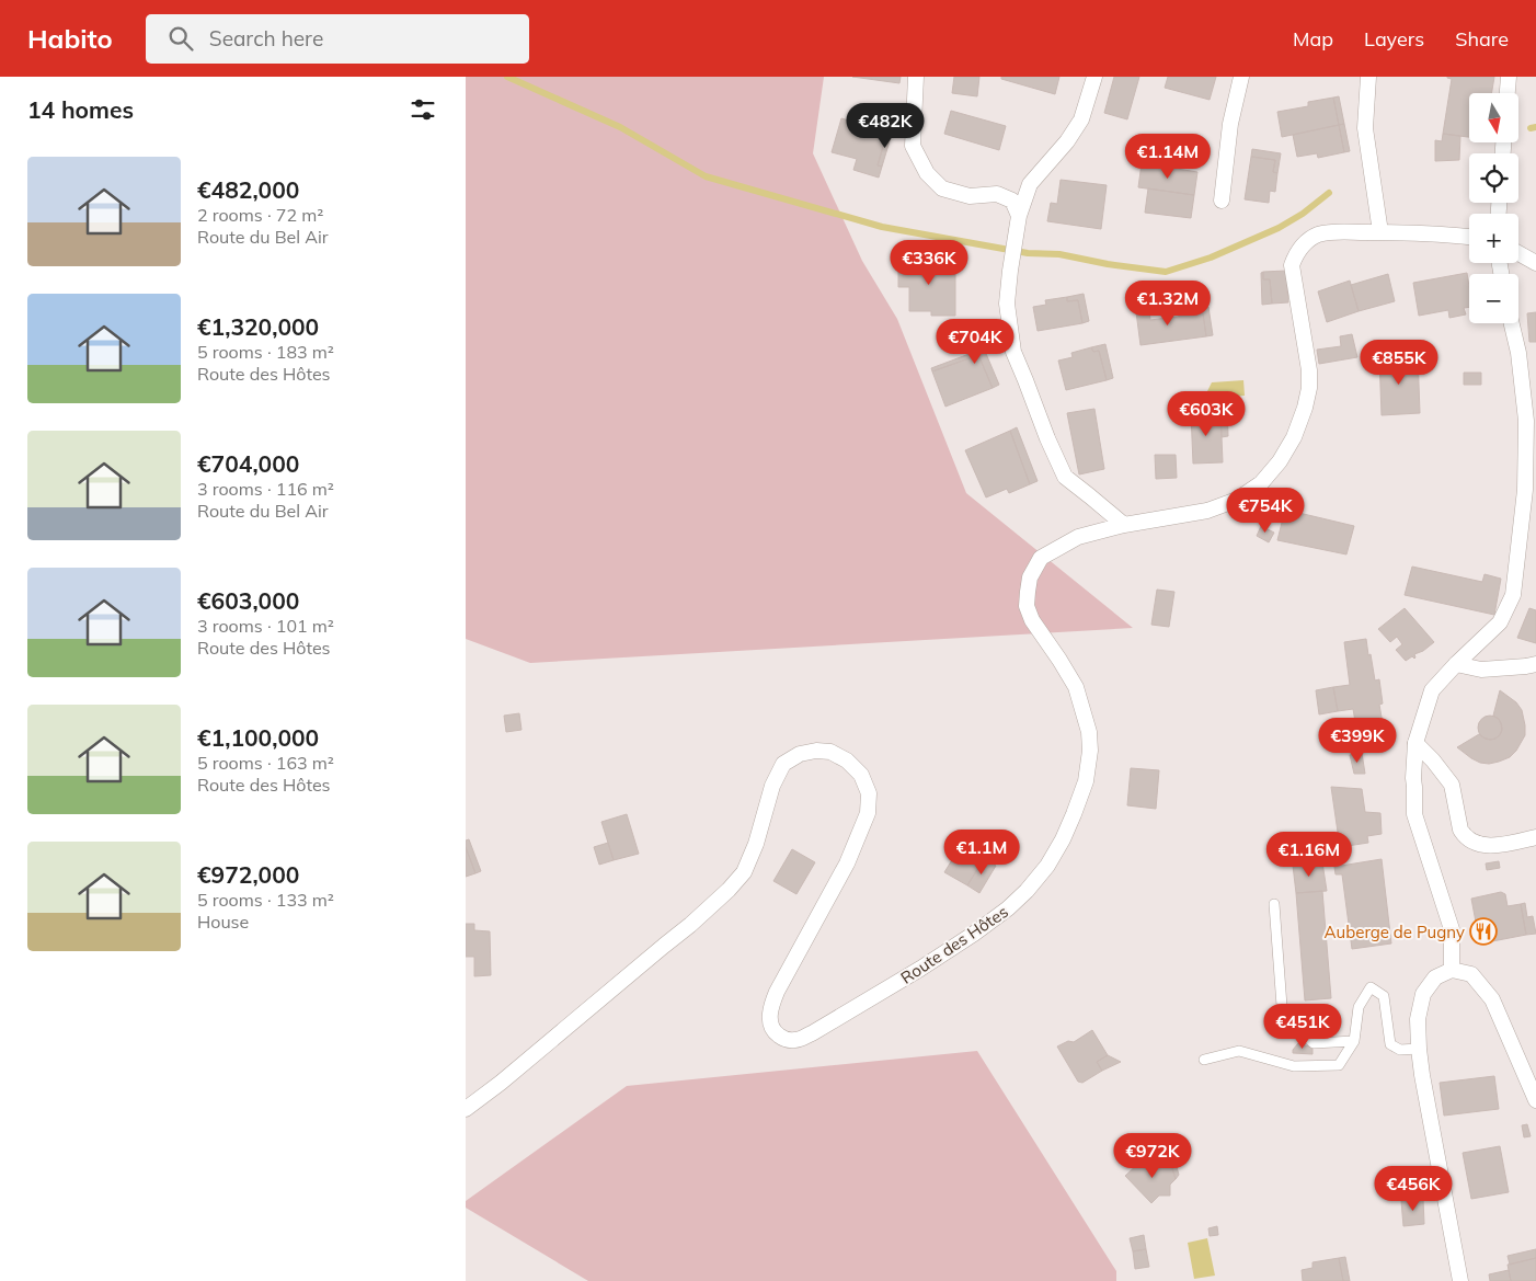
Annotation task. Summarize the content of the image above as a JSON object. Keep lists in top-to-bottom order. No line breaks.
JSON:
{"streets":{"street":["Route des Hôtes"]},"places":{"restaurant":["Auberge de Pugny"]},"north":"bottom","page":{"header":"Habito","search":"Search here","nav":["Map","Layers","Share"],"heading":"14 homes","map_buttons":["+","−"],"price":["€482K","€1.14M","€336K","€1.32M","€704K","€855K","€603K","€754K","€399K","€1.1M","€1.16M","€451K","€972K","€456K"],"list":[{"name":"€482,000","note":"2 rooms · 72 m² · Route du Bel Air"},{"name":"€1,320,000","note":"5 rooms · 183 m² · Route des Hôtes"},{"name":"€704,000","note":"3 rooms · 116 m² · Route du Bel Air"},{"name":"€603,000","note":"3 rooms · 101 m² · Route des Hôtes"},{"name":"€1,100,000","note":"5 rooms · 163 m² · Route des Hôtes"},{"name":"€972,000","note":"5 rooms · 133 m² · House"}]}}
